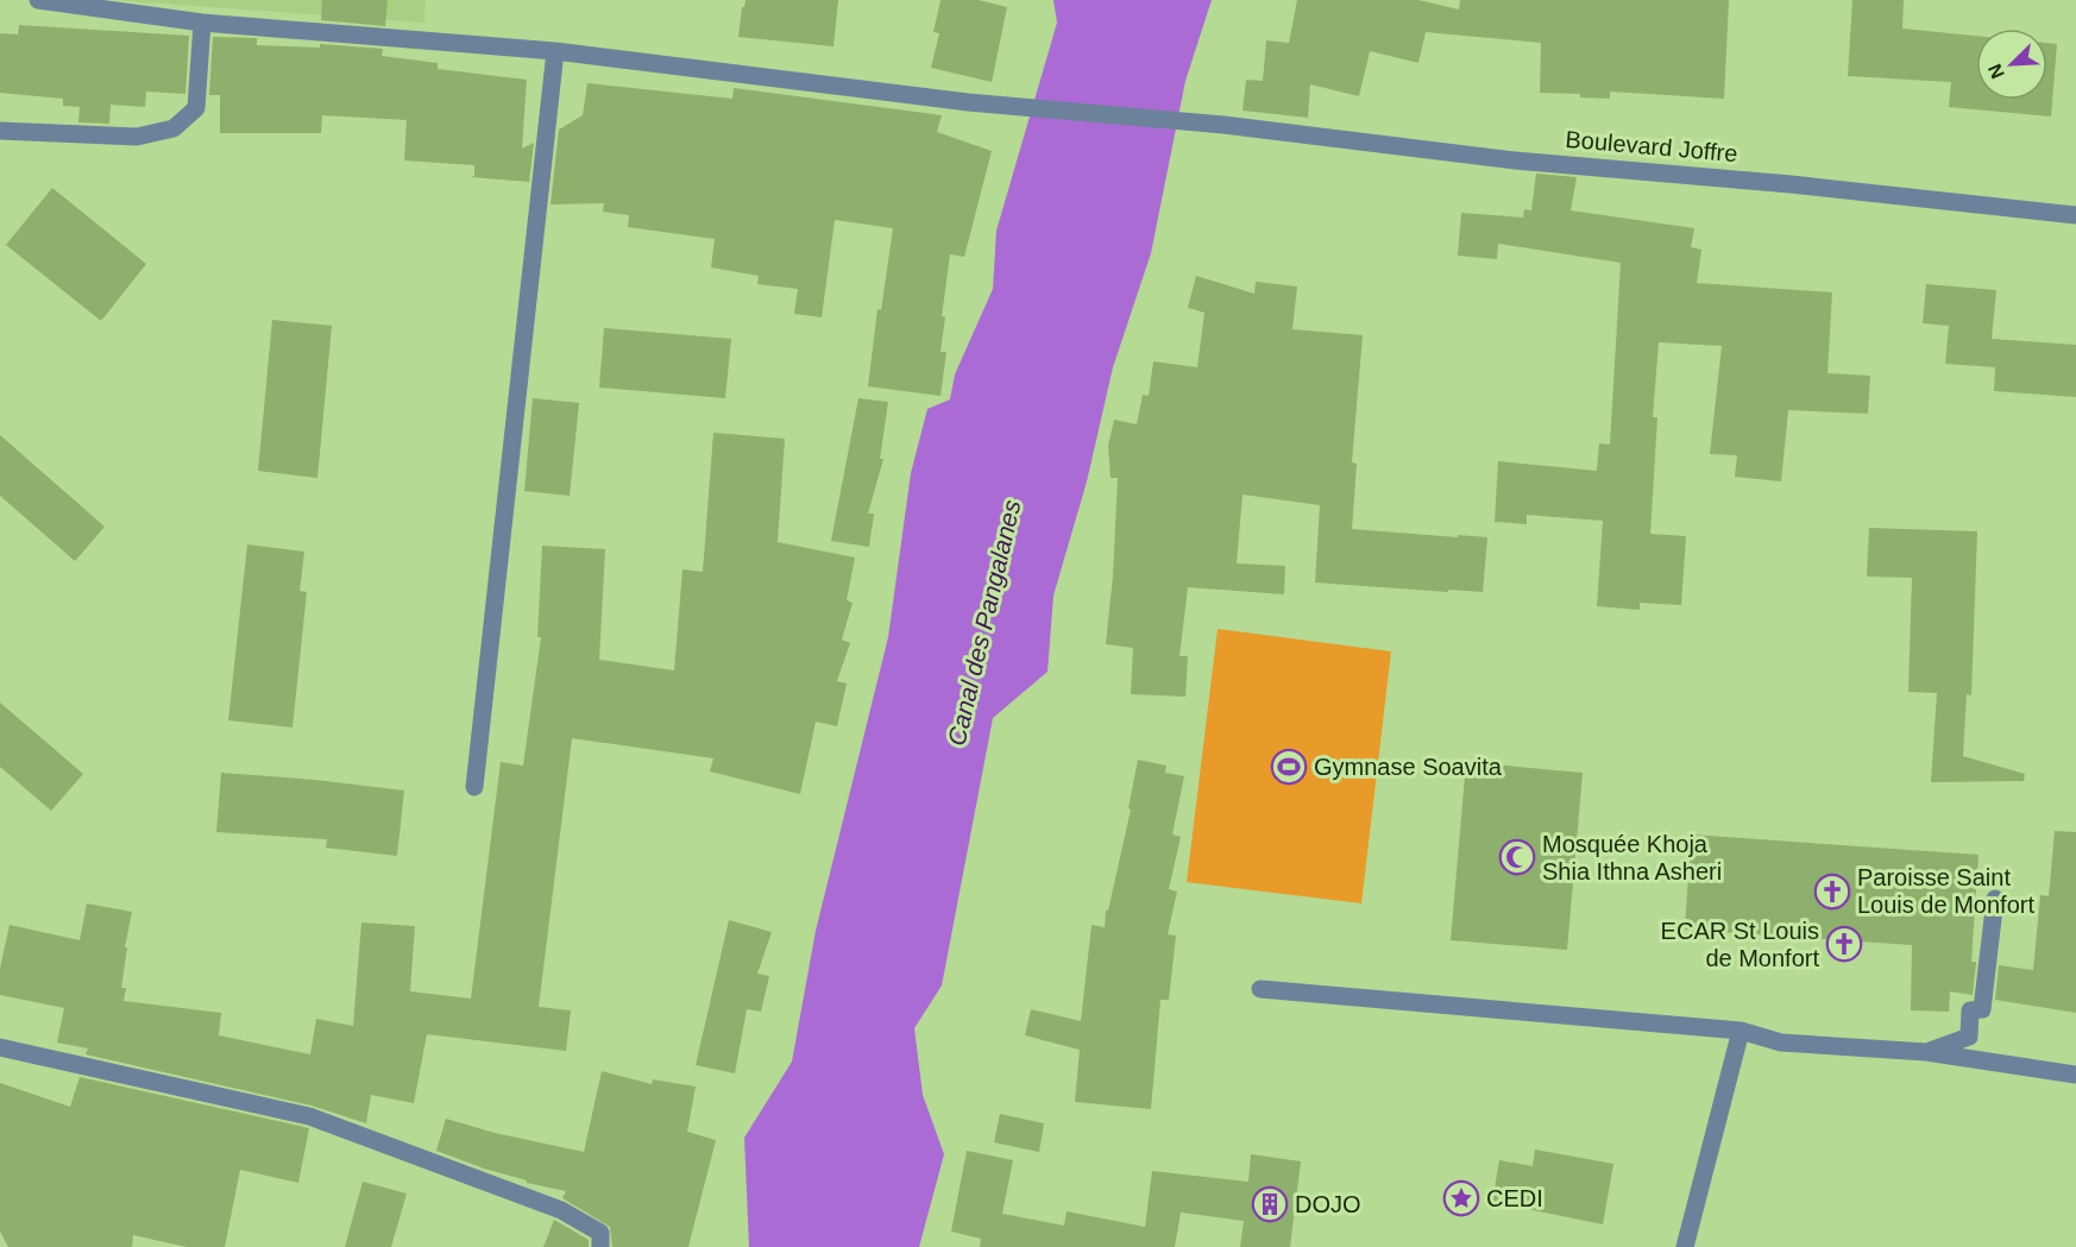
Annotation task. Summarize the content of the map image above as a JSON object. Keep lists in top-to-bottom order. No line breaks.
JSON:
{"streets":{"street":["Boulevard Joffre"]},"water":["Canal des Pangalanes"],"places":{"sports":["Gymnase Soavita"],"mosque":["Mosquée Khoja Shia Ithna Asheri"],"church":["Paroisse Saint Louis de Monfort","ECAR St Louis de Monfort"],"place":["CEDI"],"building":["DOJO"]},"north":"bottom left"}
